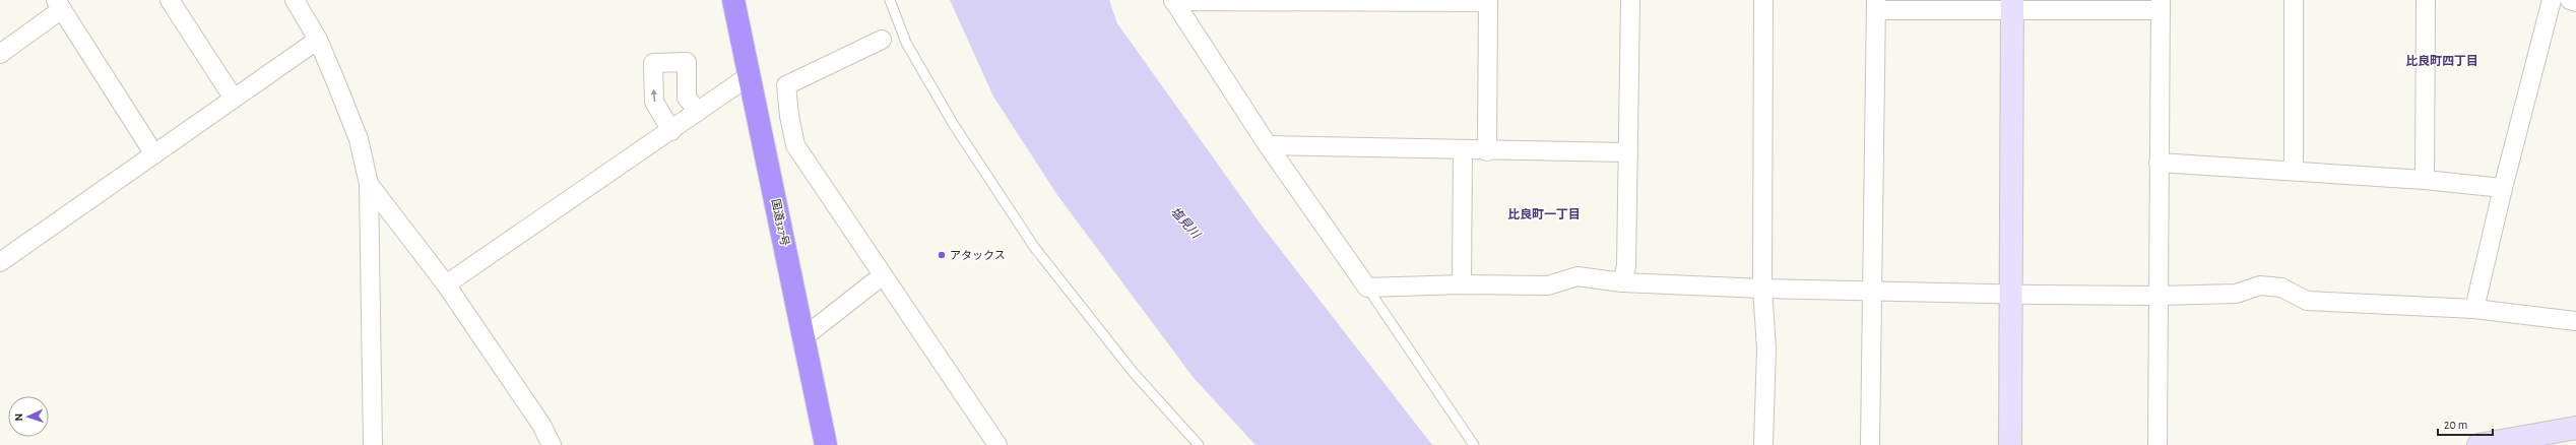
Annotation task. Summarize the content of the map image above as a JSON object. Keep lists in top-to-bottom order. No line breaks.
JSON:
{"streets":{"highway":["国道327号"]},"districts":["比良町四丁目","比良町一丁目"],"water":["塩見川"],"places":["アタックス"],"scale_bar":"20 m","north":"left"}
